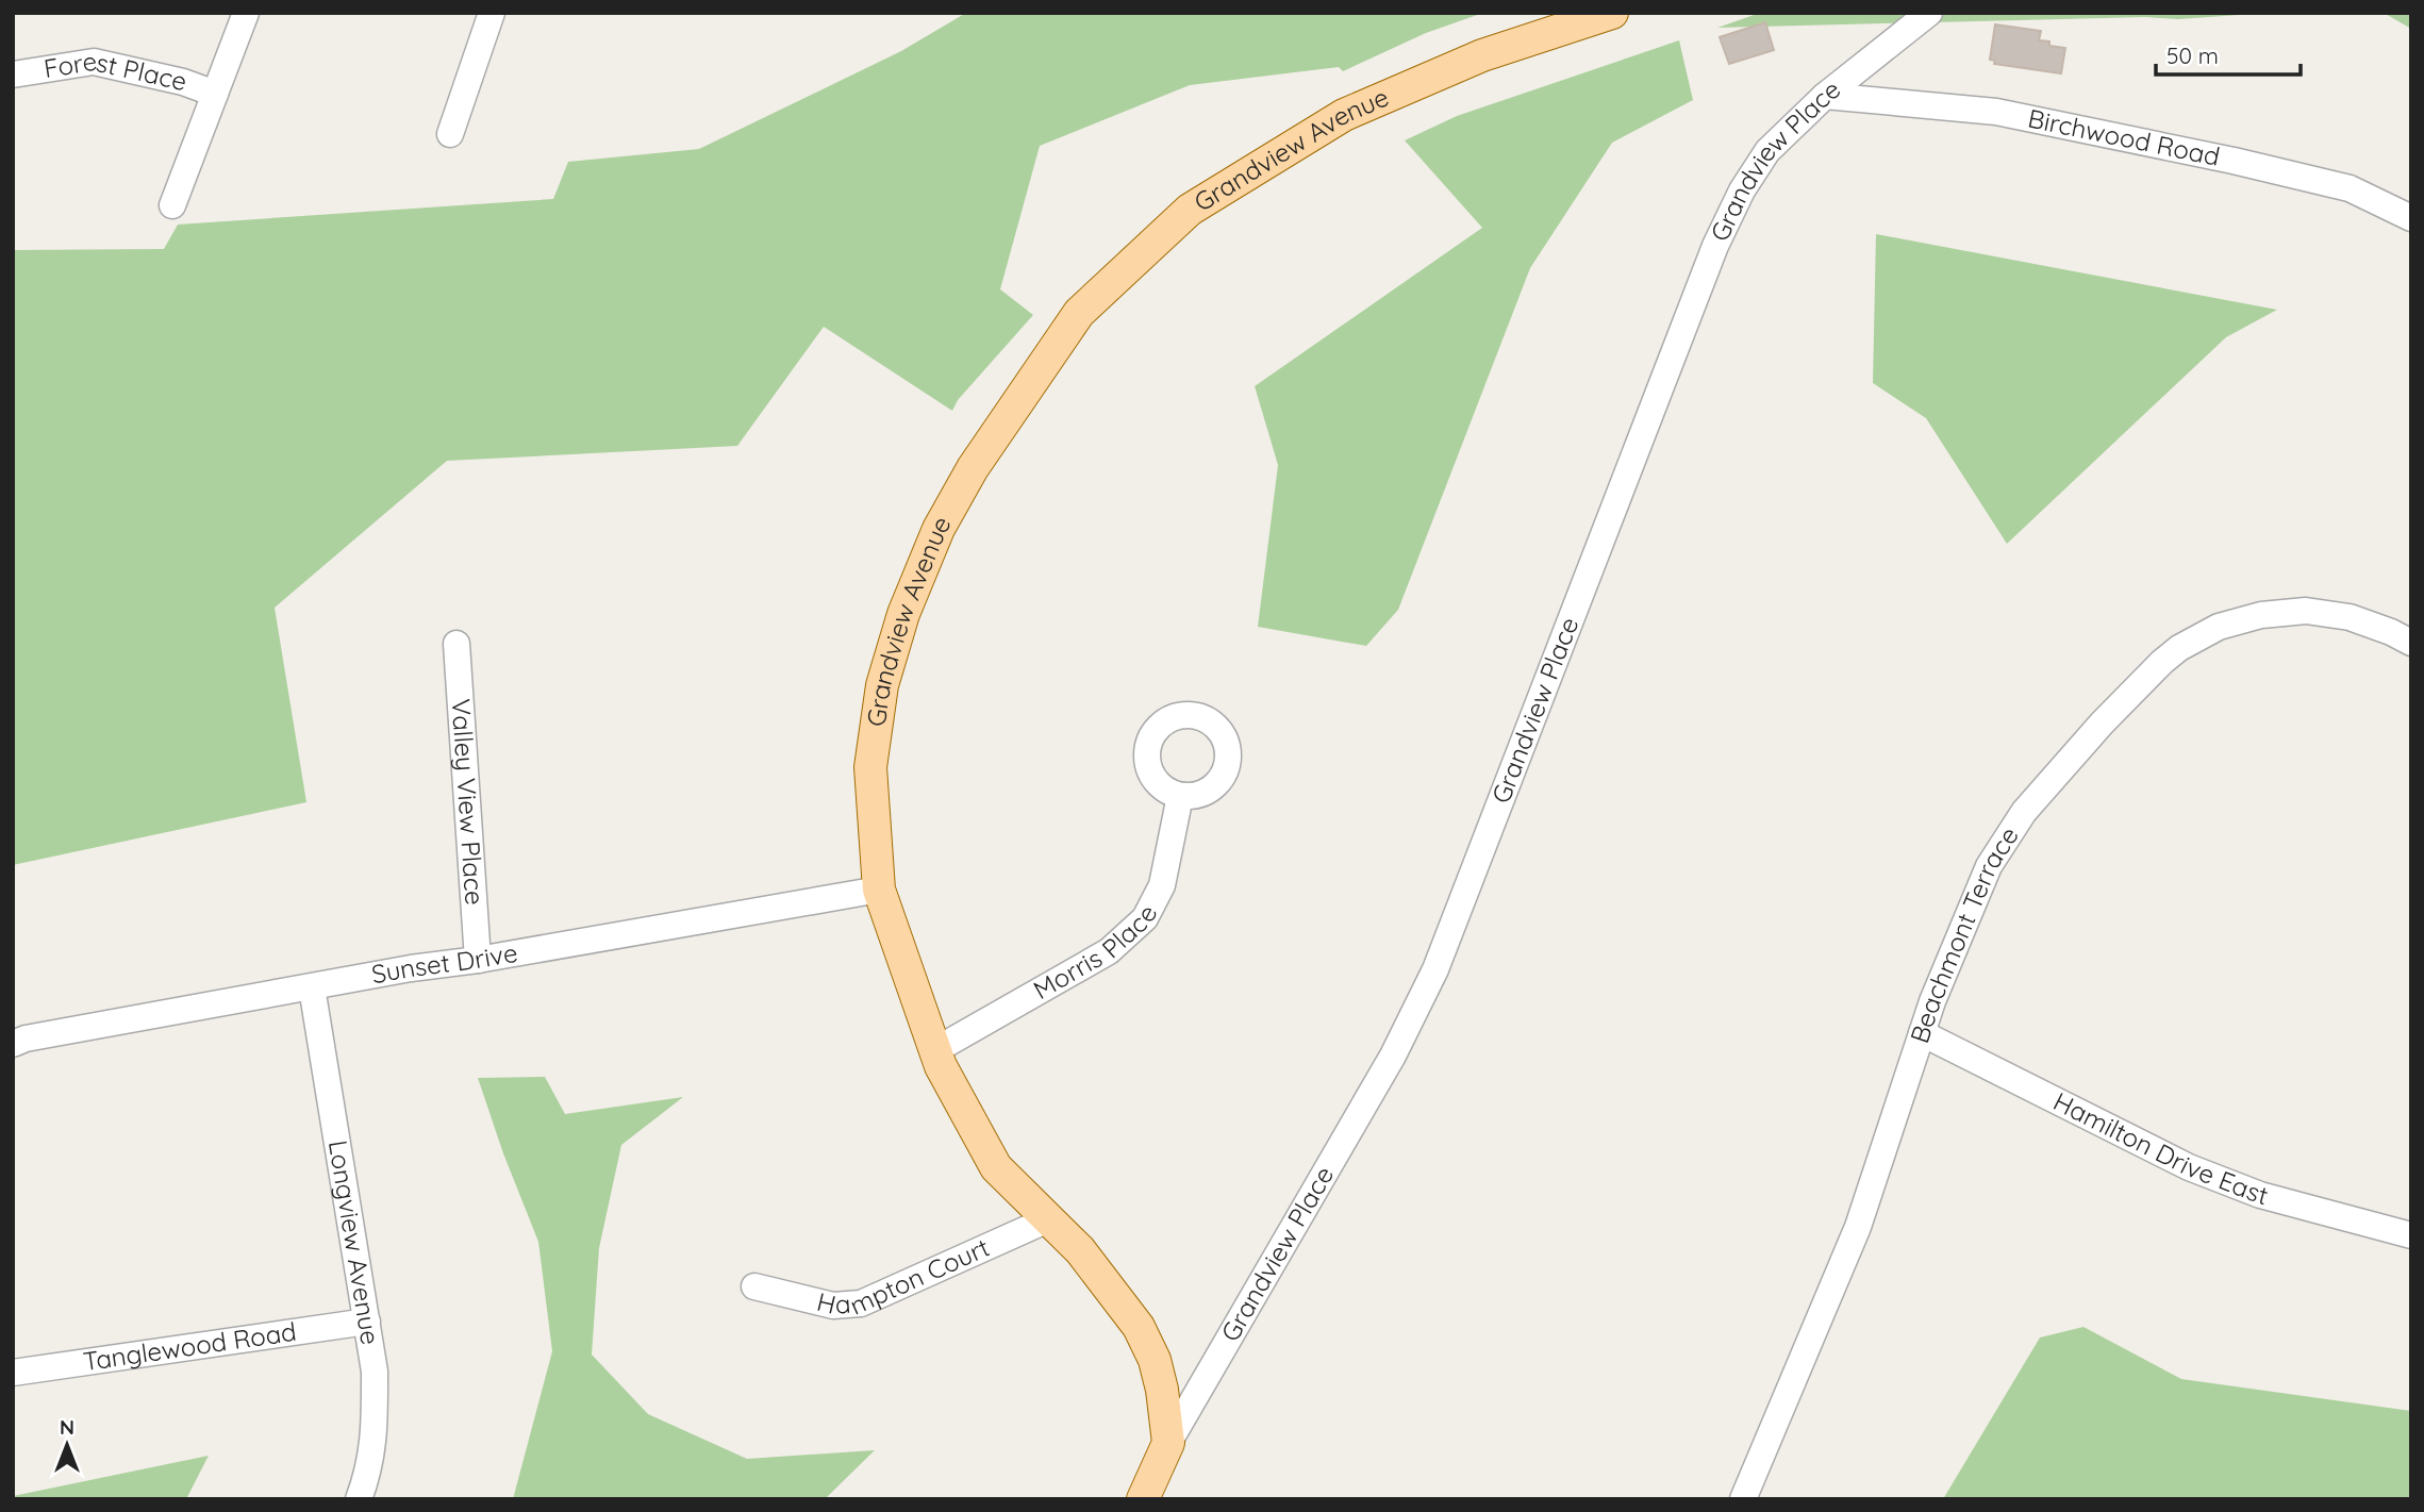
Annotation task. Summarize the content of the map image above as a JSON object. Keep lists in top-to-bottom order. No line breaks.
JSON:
{"streets":{"main road":["Grandview Avenue"],"street":["Forest Place","Birchwood Road","Grandview Place","Valley View Place","Beachmont Terrace","Morris Place","Sunset Drive","Hamilton Drive East","Longview Avenue","Hampton Court","Tanglewood Road"]},"crossings":[["Birchwood Road","Grandview Place"],["Grandview Avenue","Grandview Place"],["Grandview Avenue","Morris Place"],["Grandview Avenue","Sunset Drive"],["Grandview Avenue","Hampton Court"],["Valley View Place","Sunset Drive"],["Beachmont Terrace","Hamilton Drive East"],["Sunset Drive","Longview Avenue"],["Longview Avenue","Tanglewood Road"]],"scale_bar":"50 m","north":"top"}
